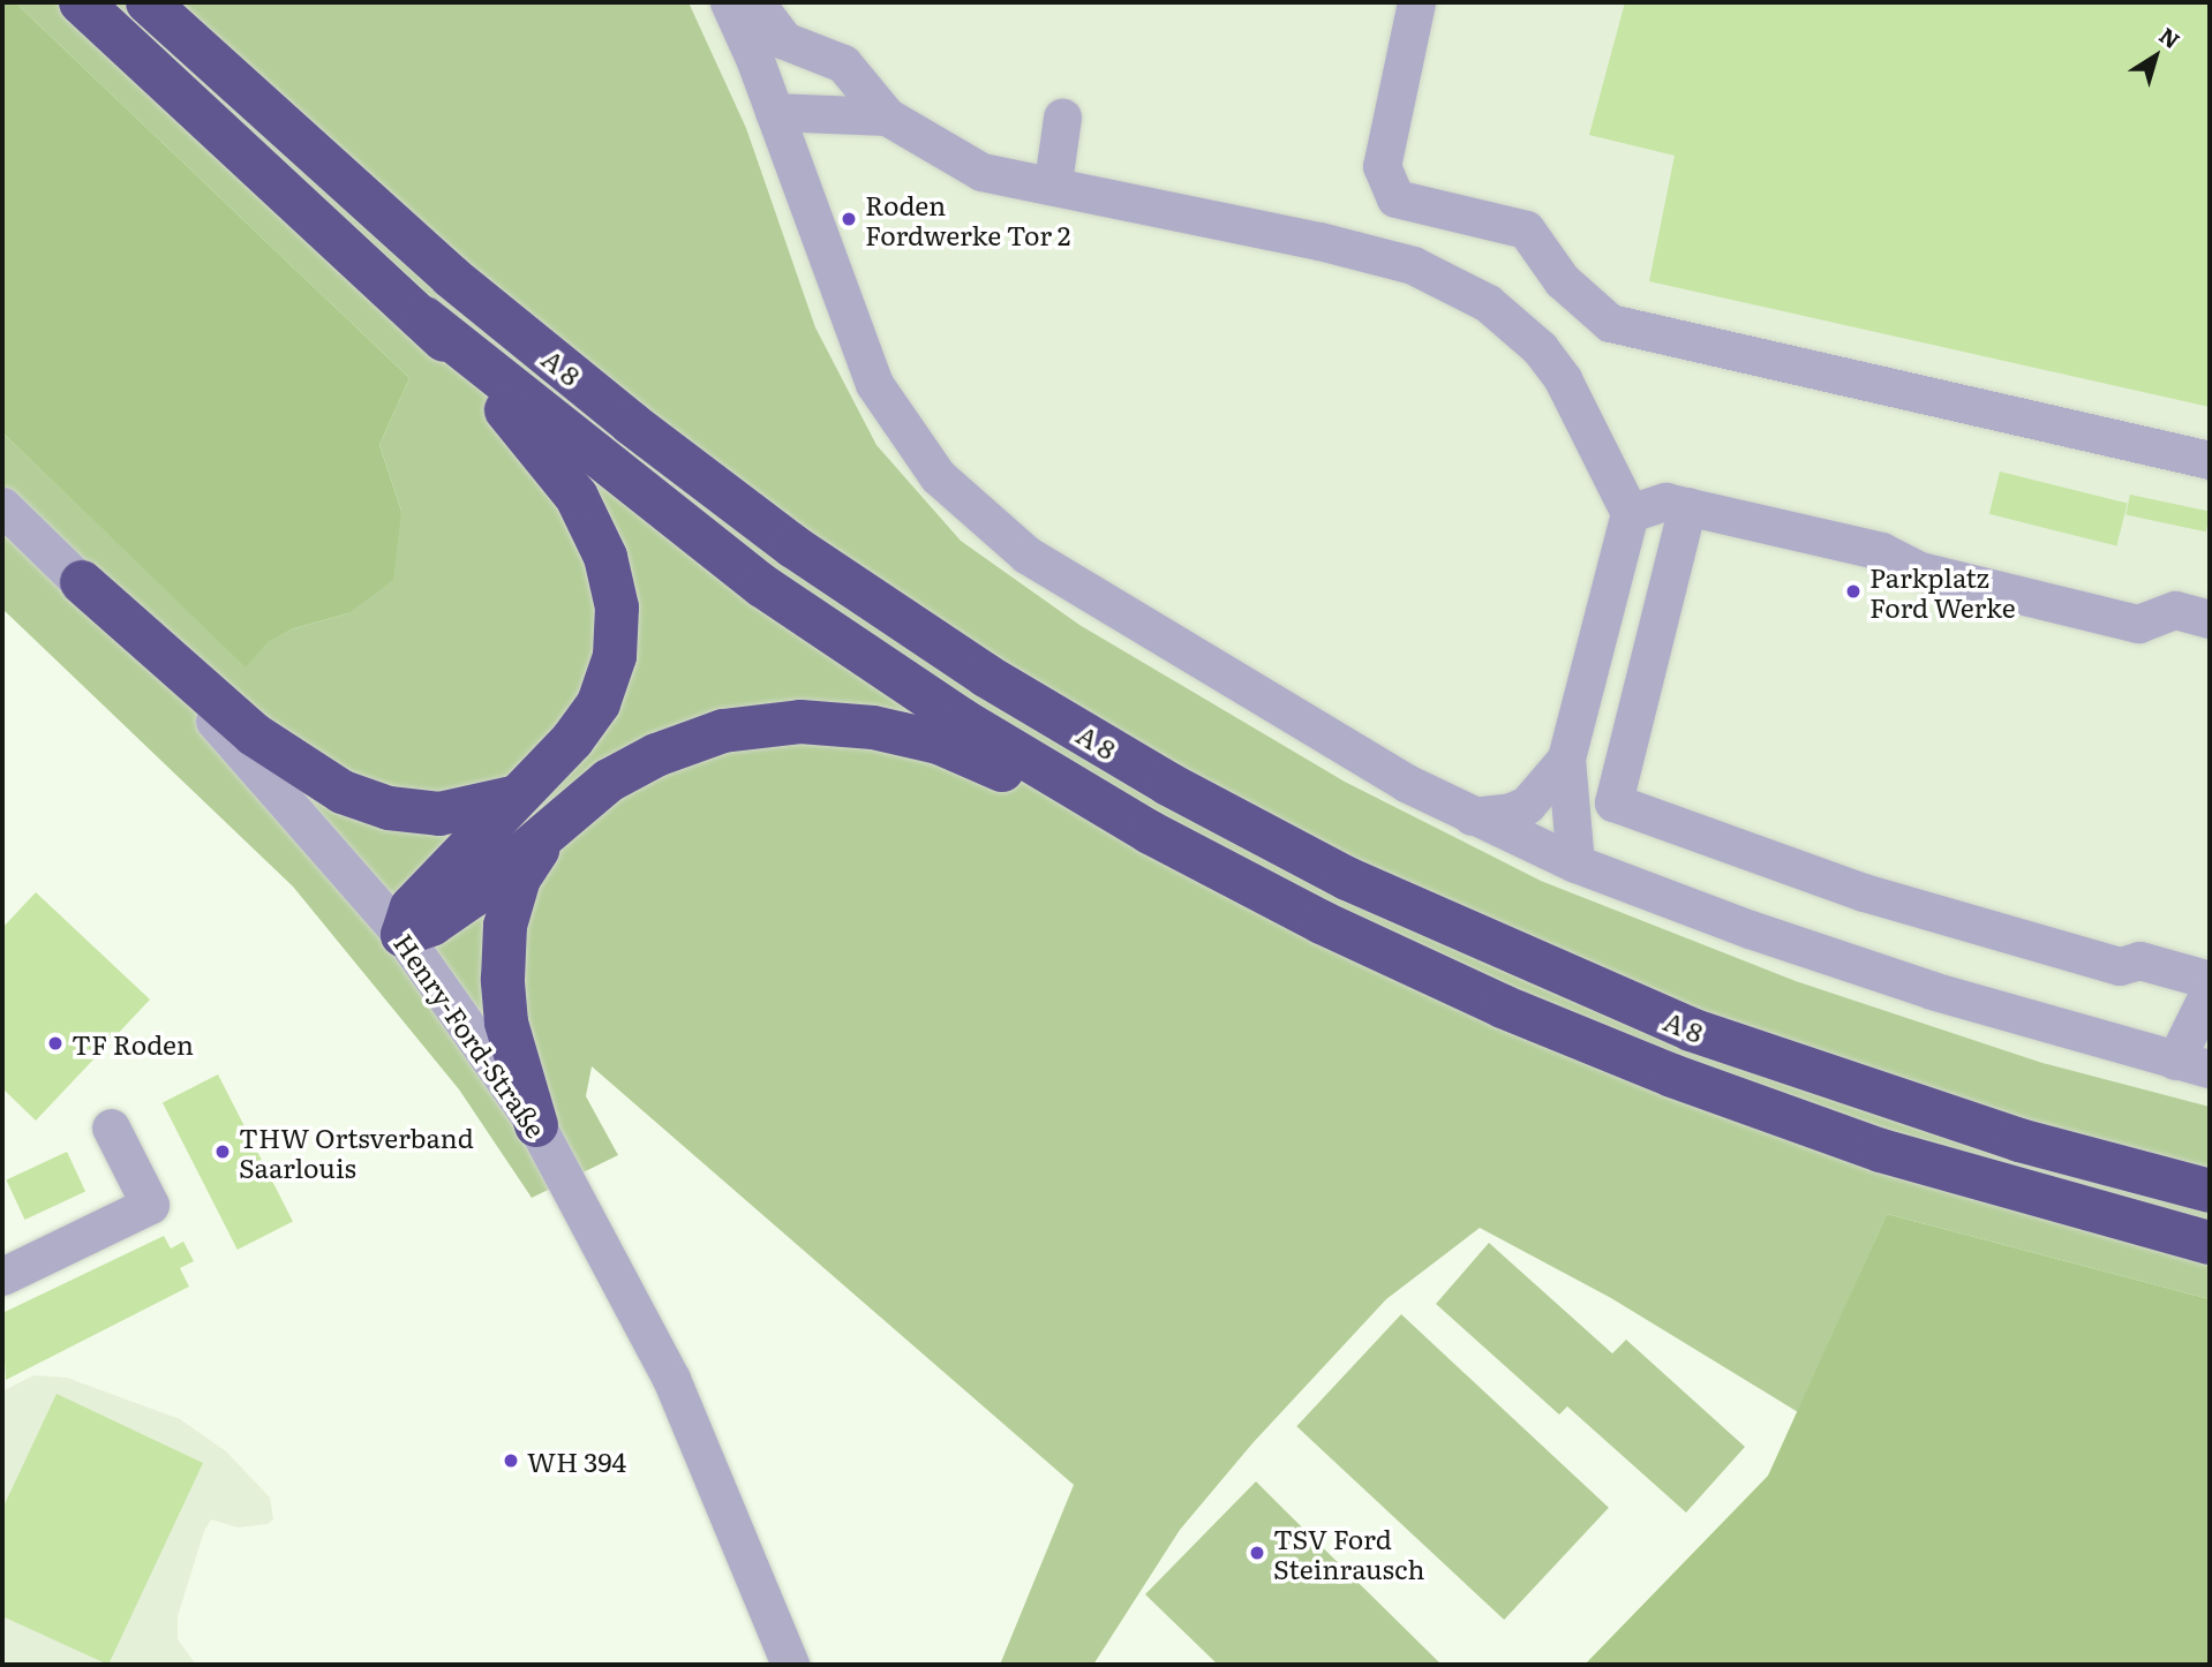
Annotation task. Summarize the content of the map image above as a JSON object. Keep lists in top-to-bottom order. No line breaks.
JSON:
{"streets":{"highway":["A 8"],"street":["Henry-Ford-Straße"]},"places":["Roden Fordwerke Tor 2","Parkplatz Ford Werke","TF Roden","THW Ortsverband Saarlouis","WH 394","TSV Ford Steinrausch"],"north":"top right"}
